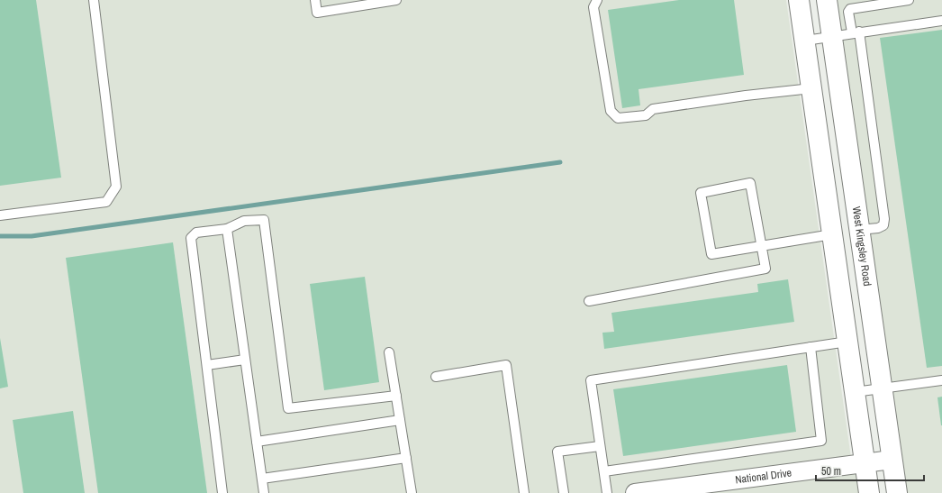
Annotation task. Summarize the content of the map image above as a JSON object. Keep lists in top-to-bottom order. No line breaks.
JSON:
{"streets":{"main road":["West Kingsley Road"],"street":["National Drive"]},"crossings":[["West Kingsley Road","National Drive"]],"scale_bar":"50 m"}
